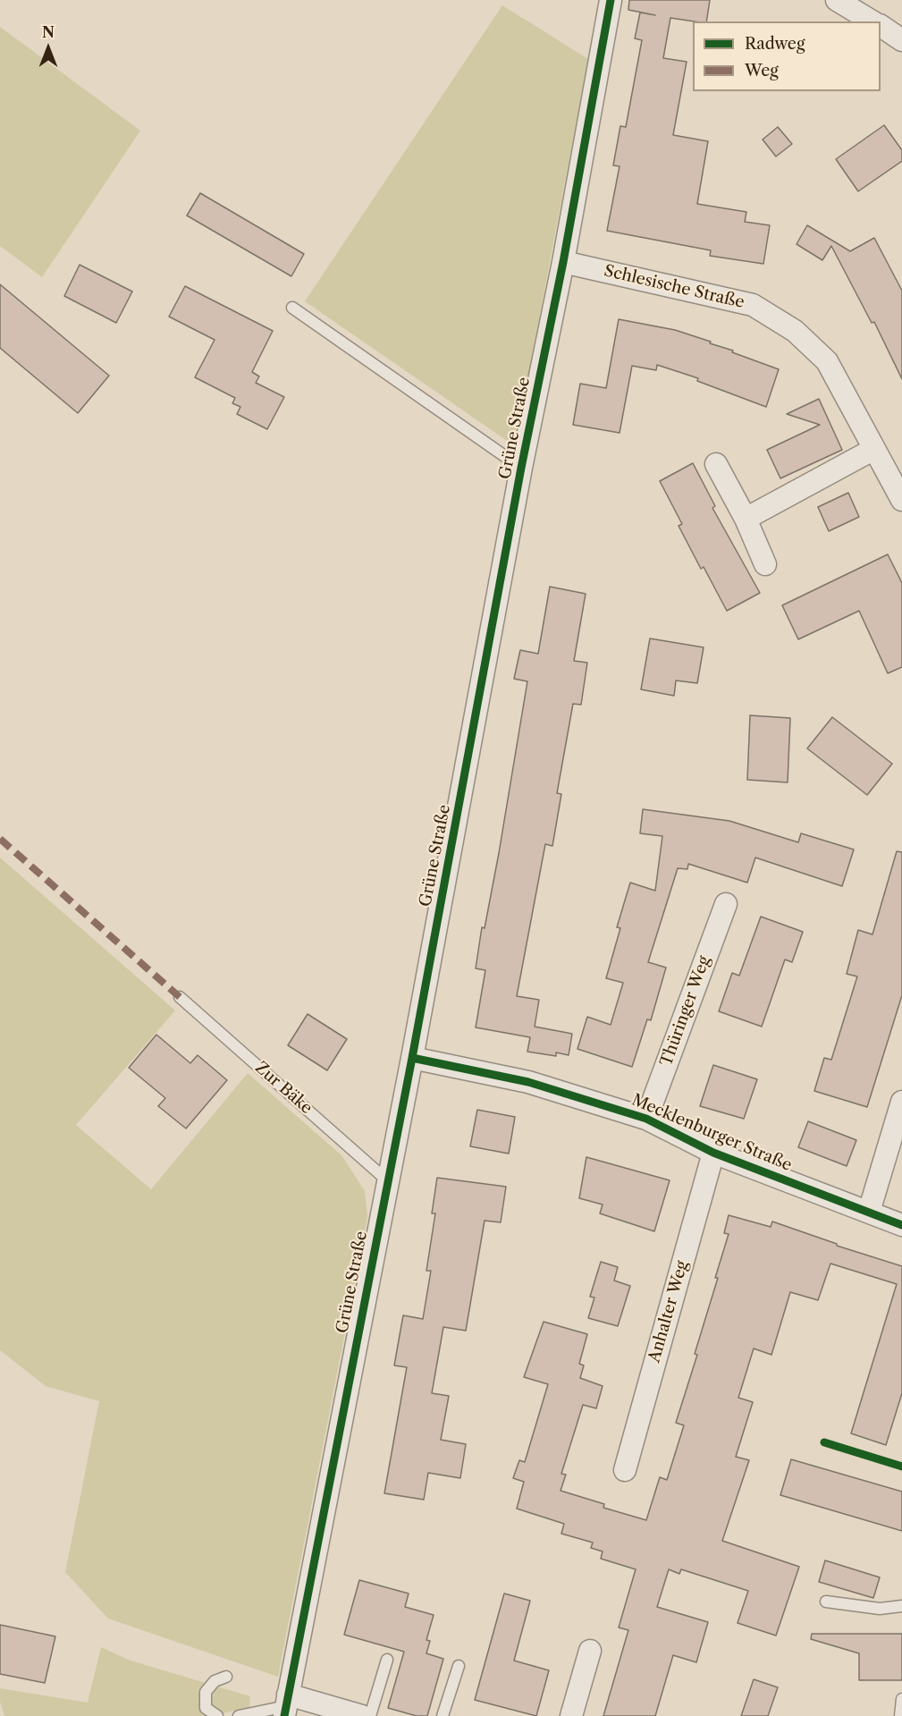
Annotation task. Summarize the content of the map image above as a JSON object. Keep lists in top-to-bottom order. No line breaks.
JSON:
{"streets":{"street":["Schlesische Straße","Grüne Straße","Thüringer Weg","Mecklenburger Straße","Anhalter Weg"],"lane":["Zur Bäke"]},"crossings":[["Schlesische Straße","Grüne Straße"],["Grüne Straße","Zur Bäke"],["Grüne Straße","Mecklenburger Straße"],["Thüringer Weg","Mecklenburger Straße"],["Mecklenburger Straße","Anhalter Weg"]],"legend":["Radweg","Weg"],"north":"top"}
